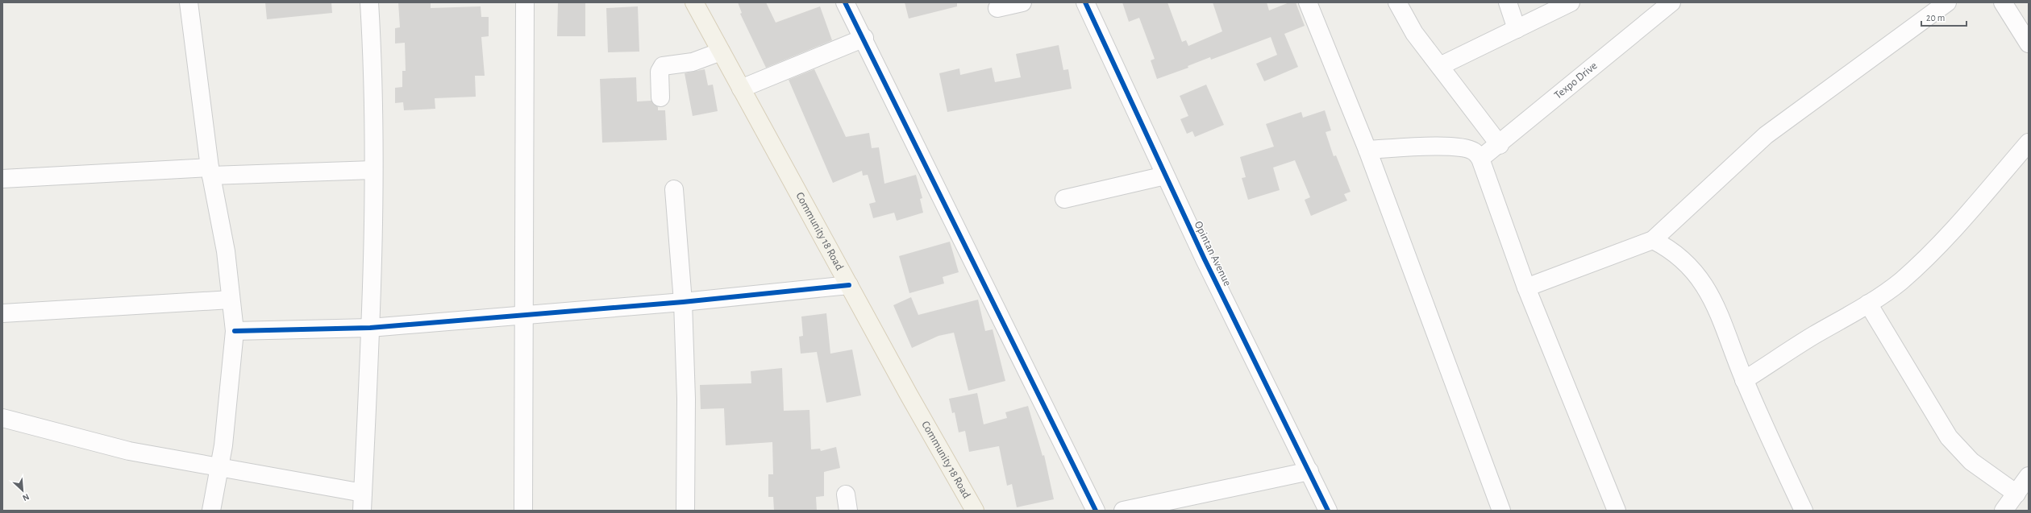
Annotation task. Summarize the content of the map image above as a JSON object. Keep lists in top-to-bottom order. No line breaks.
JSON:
{"streets":{"main road":["Community 18 Road"],"street":["Texpo Drive","Opintan Avenue"]},"scale_bar":"20 m","north":"bottom right"}
